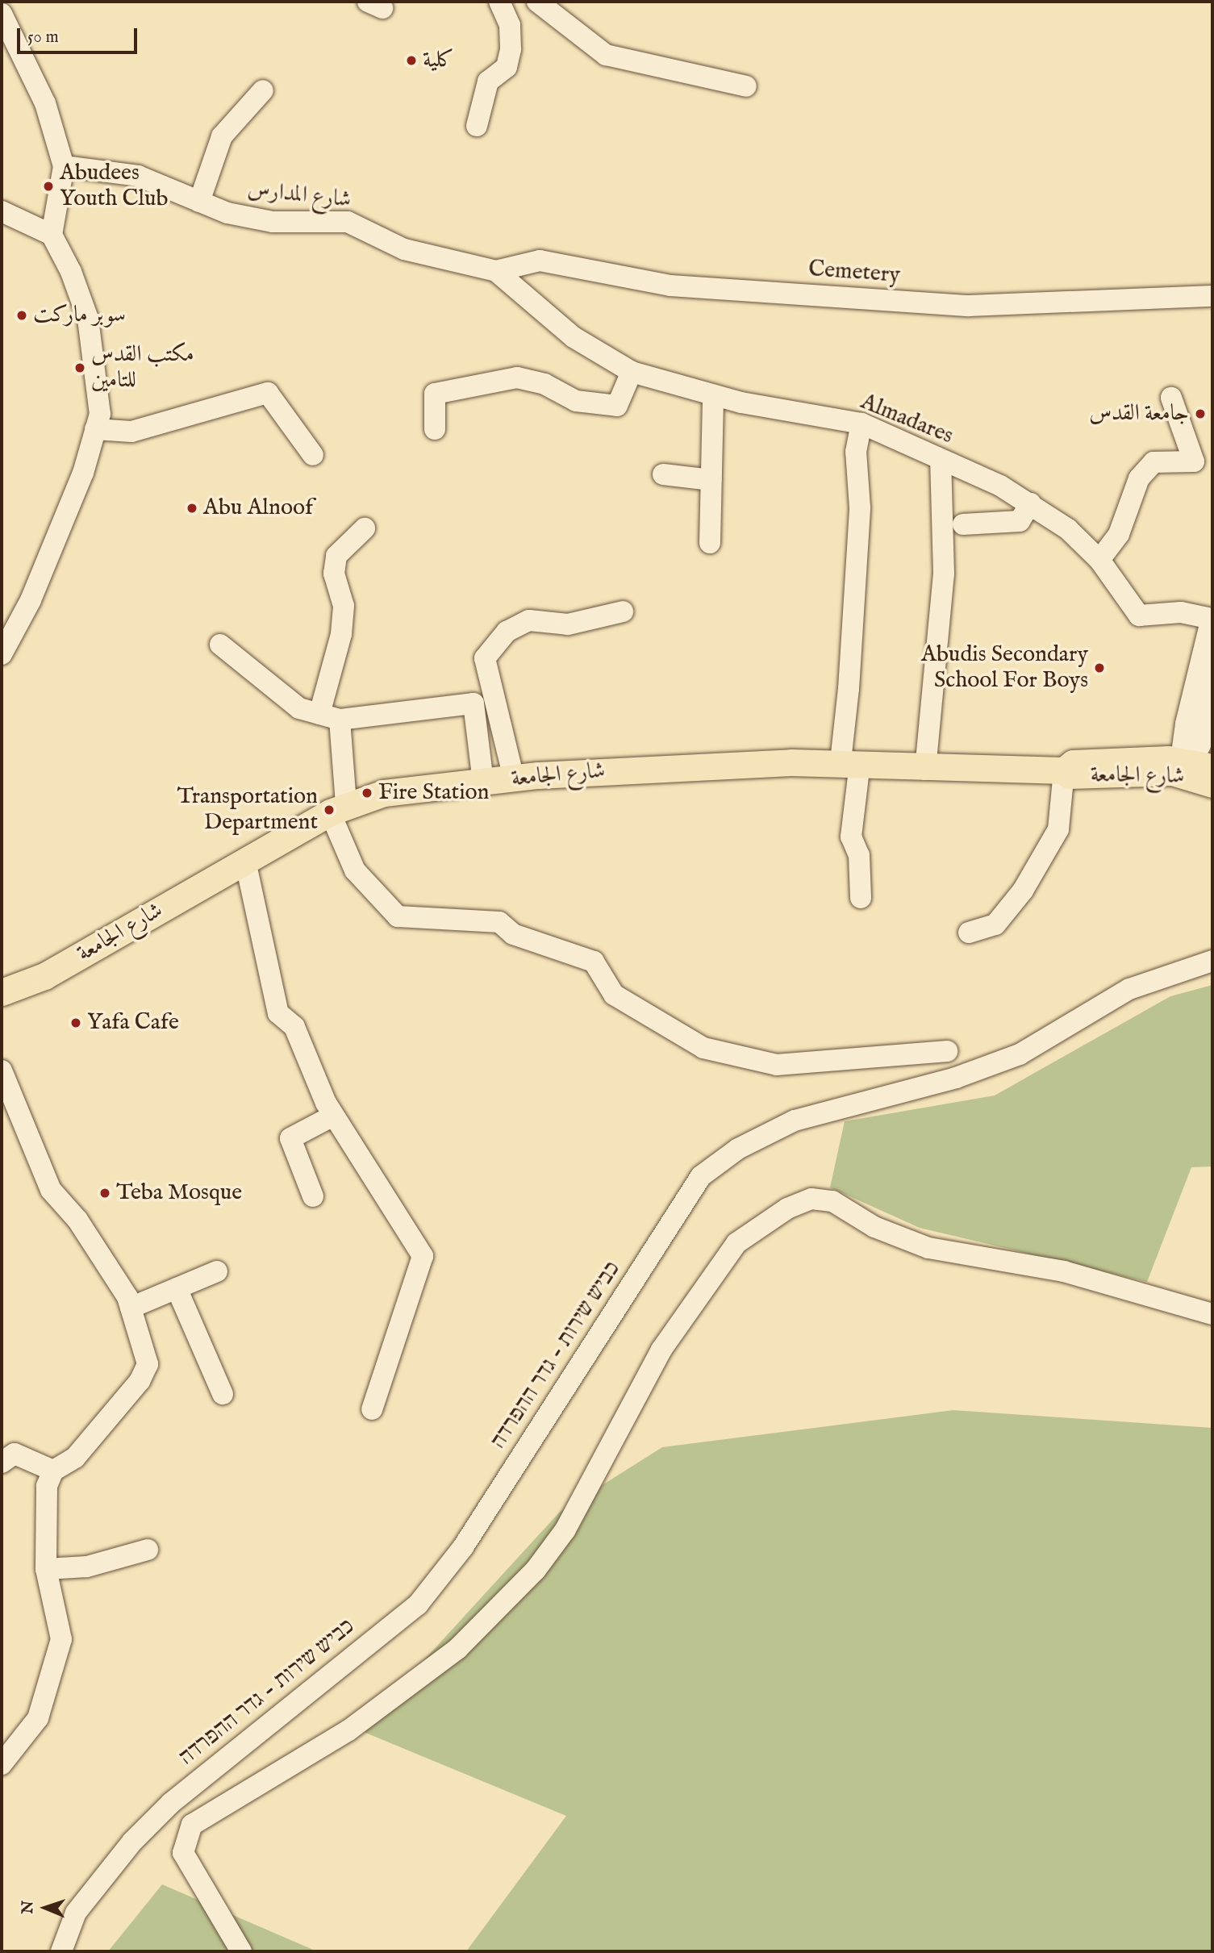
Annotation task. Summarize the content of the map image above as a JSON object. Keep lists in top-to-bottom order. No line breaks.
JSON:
{"streets":{"main road":["شارع الجامعة"],"street":["شارع المدارس","Cemetery","Almadares","כביש שירות - גדר ההפרדה"]},"crossings":[["شارع المدارس","Cemetery"],["شارع المدارس","Almadares"],["Cemetery","Almadares"],["Almadares","شارع الجامعة"]],"places":["كلية","Abudees Youth Club","سوبر ماركت","مكتب القدس للتامين","جامعة القدس","Abu Alnoof","Abudis Secondary School For Boys","Fire Station","Transportation Department","Yafa Cafe","Teba Mosque"],"scale_bar":"50 m","north":"left"}
